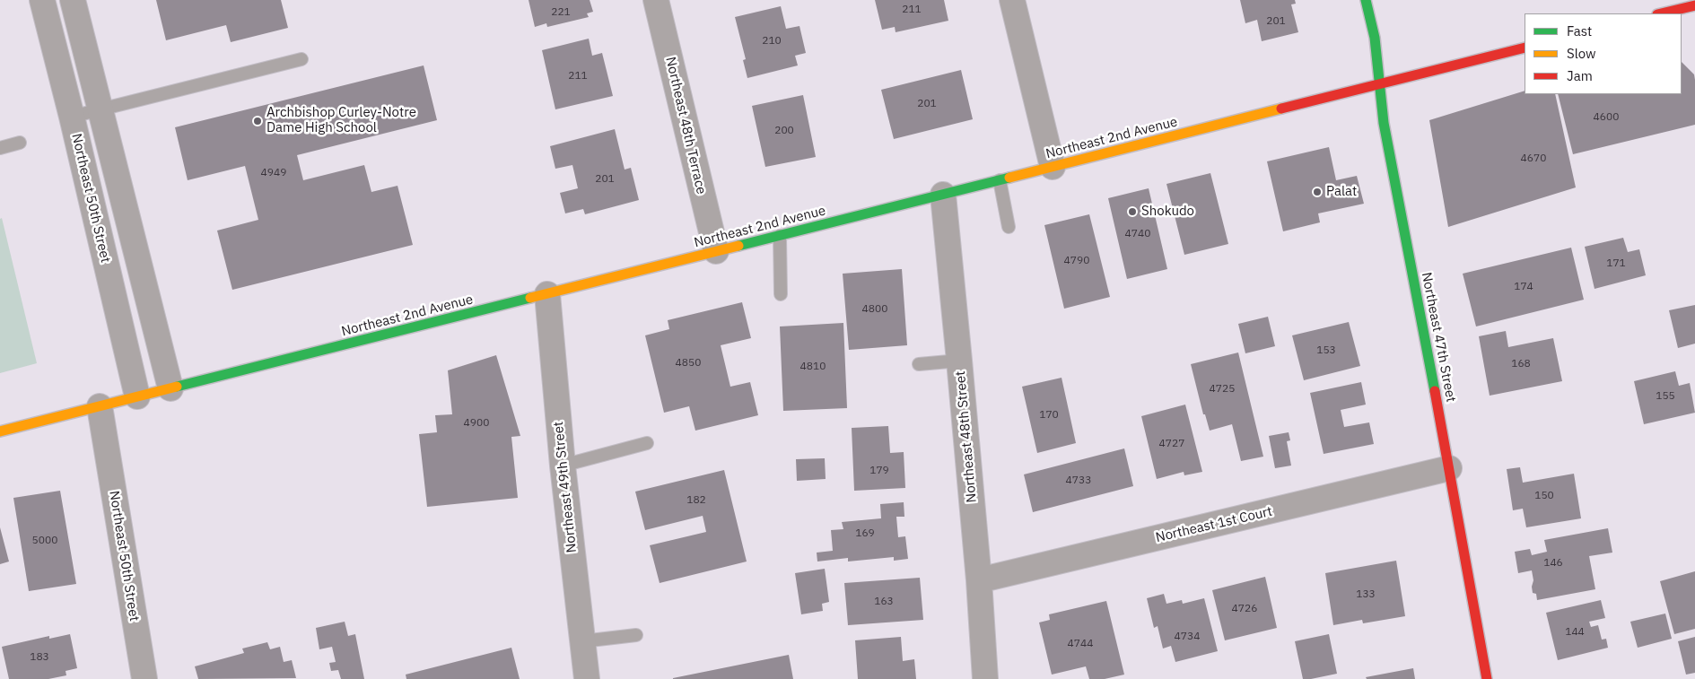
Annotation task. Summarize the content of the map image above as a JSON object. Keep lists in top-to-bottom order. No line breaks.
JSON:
{"streets":{"main road":["Northeast 2nd Avenue","Northeast 47th Street"],"street":["Northeast 48th Terrace","Northeast 50th Street","Northeast 48th Street","Northeast 49th Street","Northeast 1st Court"]},"crossings":[["Northeast 48th Terrace","Northeast 2nd Avenue"],["Northeast 2nd Avenue","Northeast 50th Street"],["Northeast 2nd Avenue","Northeast 47th Street"],["Northeast 2nd Avenue","Northeast 48th Street"],["Northeast 2nd Avenue","Northeast 49th Street"],["Northeast 47th Street","Northeast 1st Court"],["Northeast 48th Street","Northeast 1st Court"]],"places":["Archbishop Curley-Notre Dame High School","Palat","Shokudo"],"house_numbers":["211","221","201","210","211","201","4600","200","4670","4949","201","4740","4790","171","174","4800","153","4850","168","4810","4725","155","170","4900","4727","179","4733","150","182","169","5000","146","133","163","4726","144","4734","4744","183"],"legend":["Fast","Slow","Jam"]}
